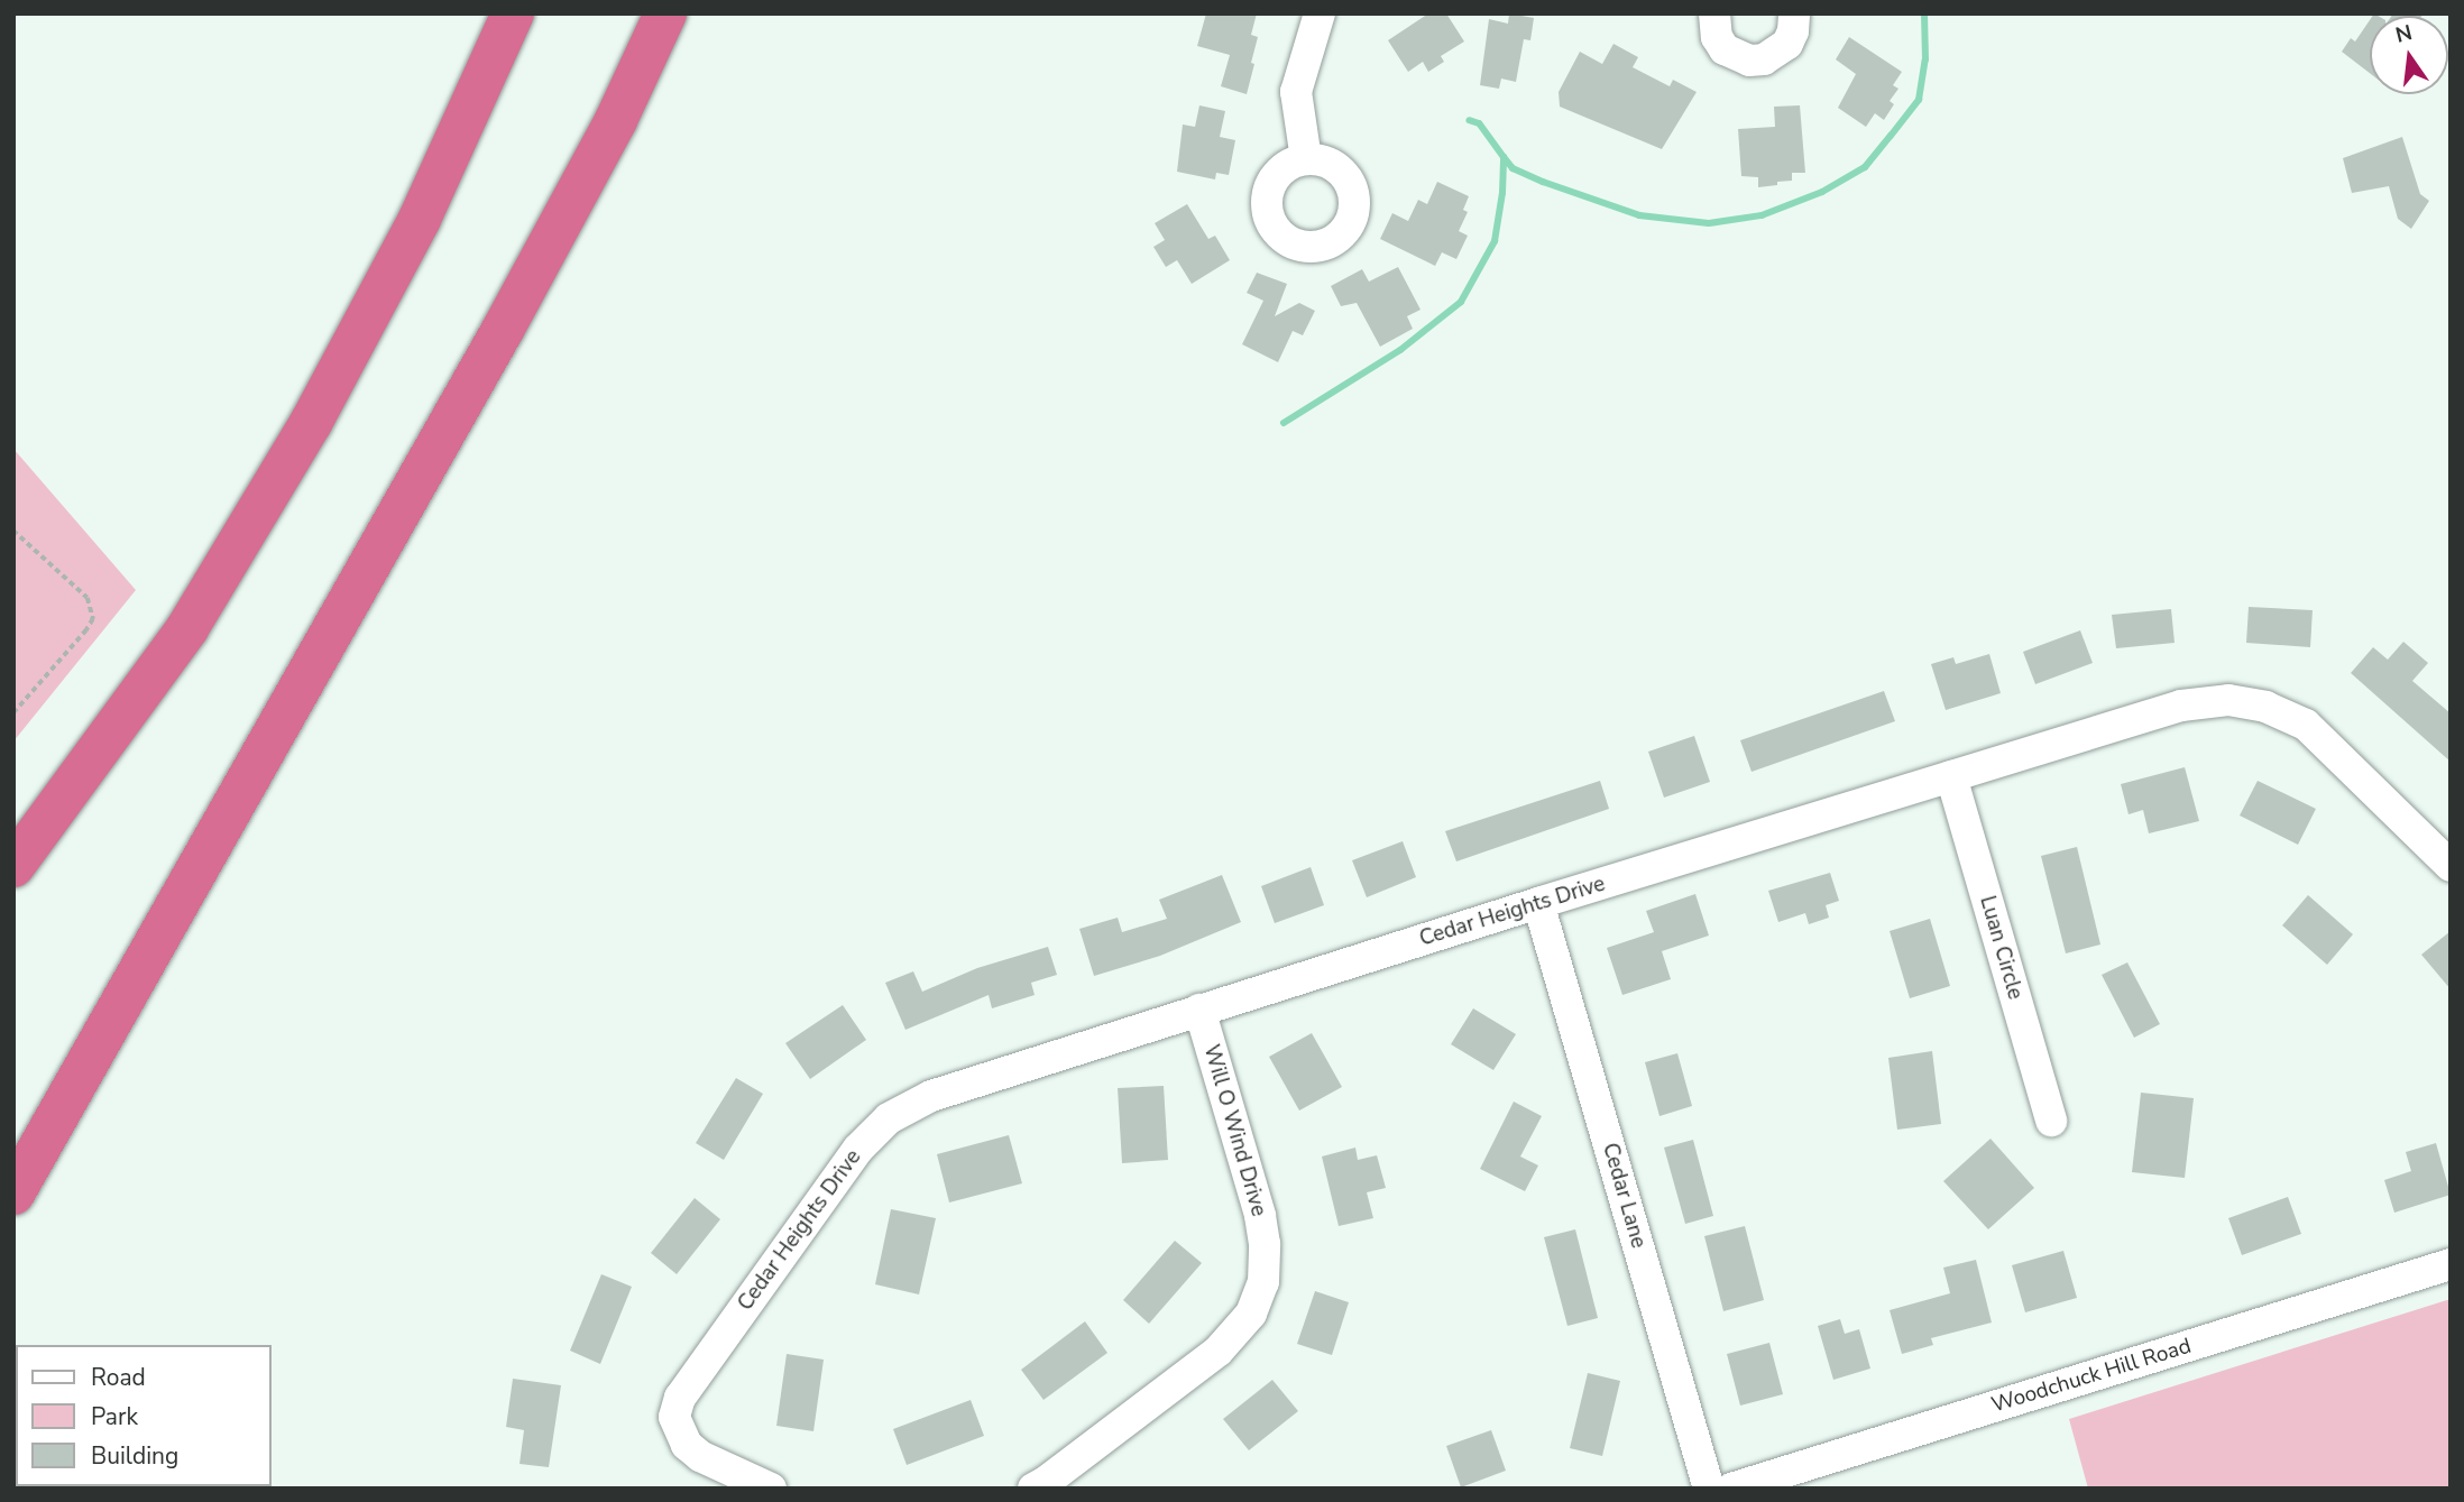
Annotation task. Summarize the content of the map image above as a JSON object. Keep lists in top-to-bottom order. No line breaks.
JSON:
{"streets":{"street":["Cedar Heights Drive","Luan Circle","Will O Wind Drive","Cedar Lane","Woodchuck Hill Road"]},"crossings":[["Cedar Heights Drive","Luan Circle"],["Cedar Heights Drive","Will O Wind Drive"],["Cedar Heights Drive","Cedar Lane"]],"legend":["Road","Park","Building"],"north":"top"}
